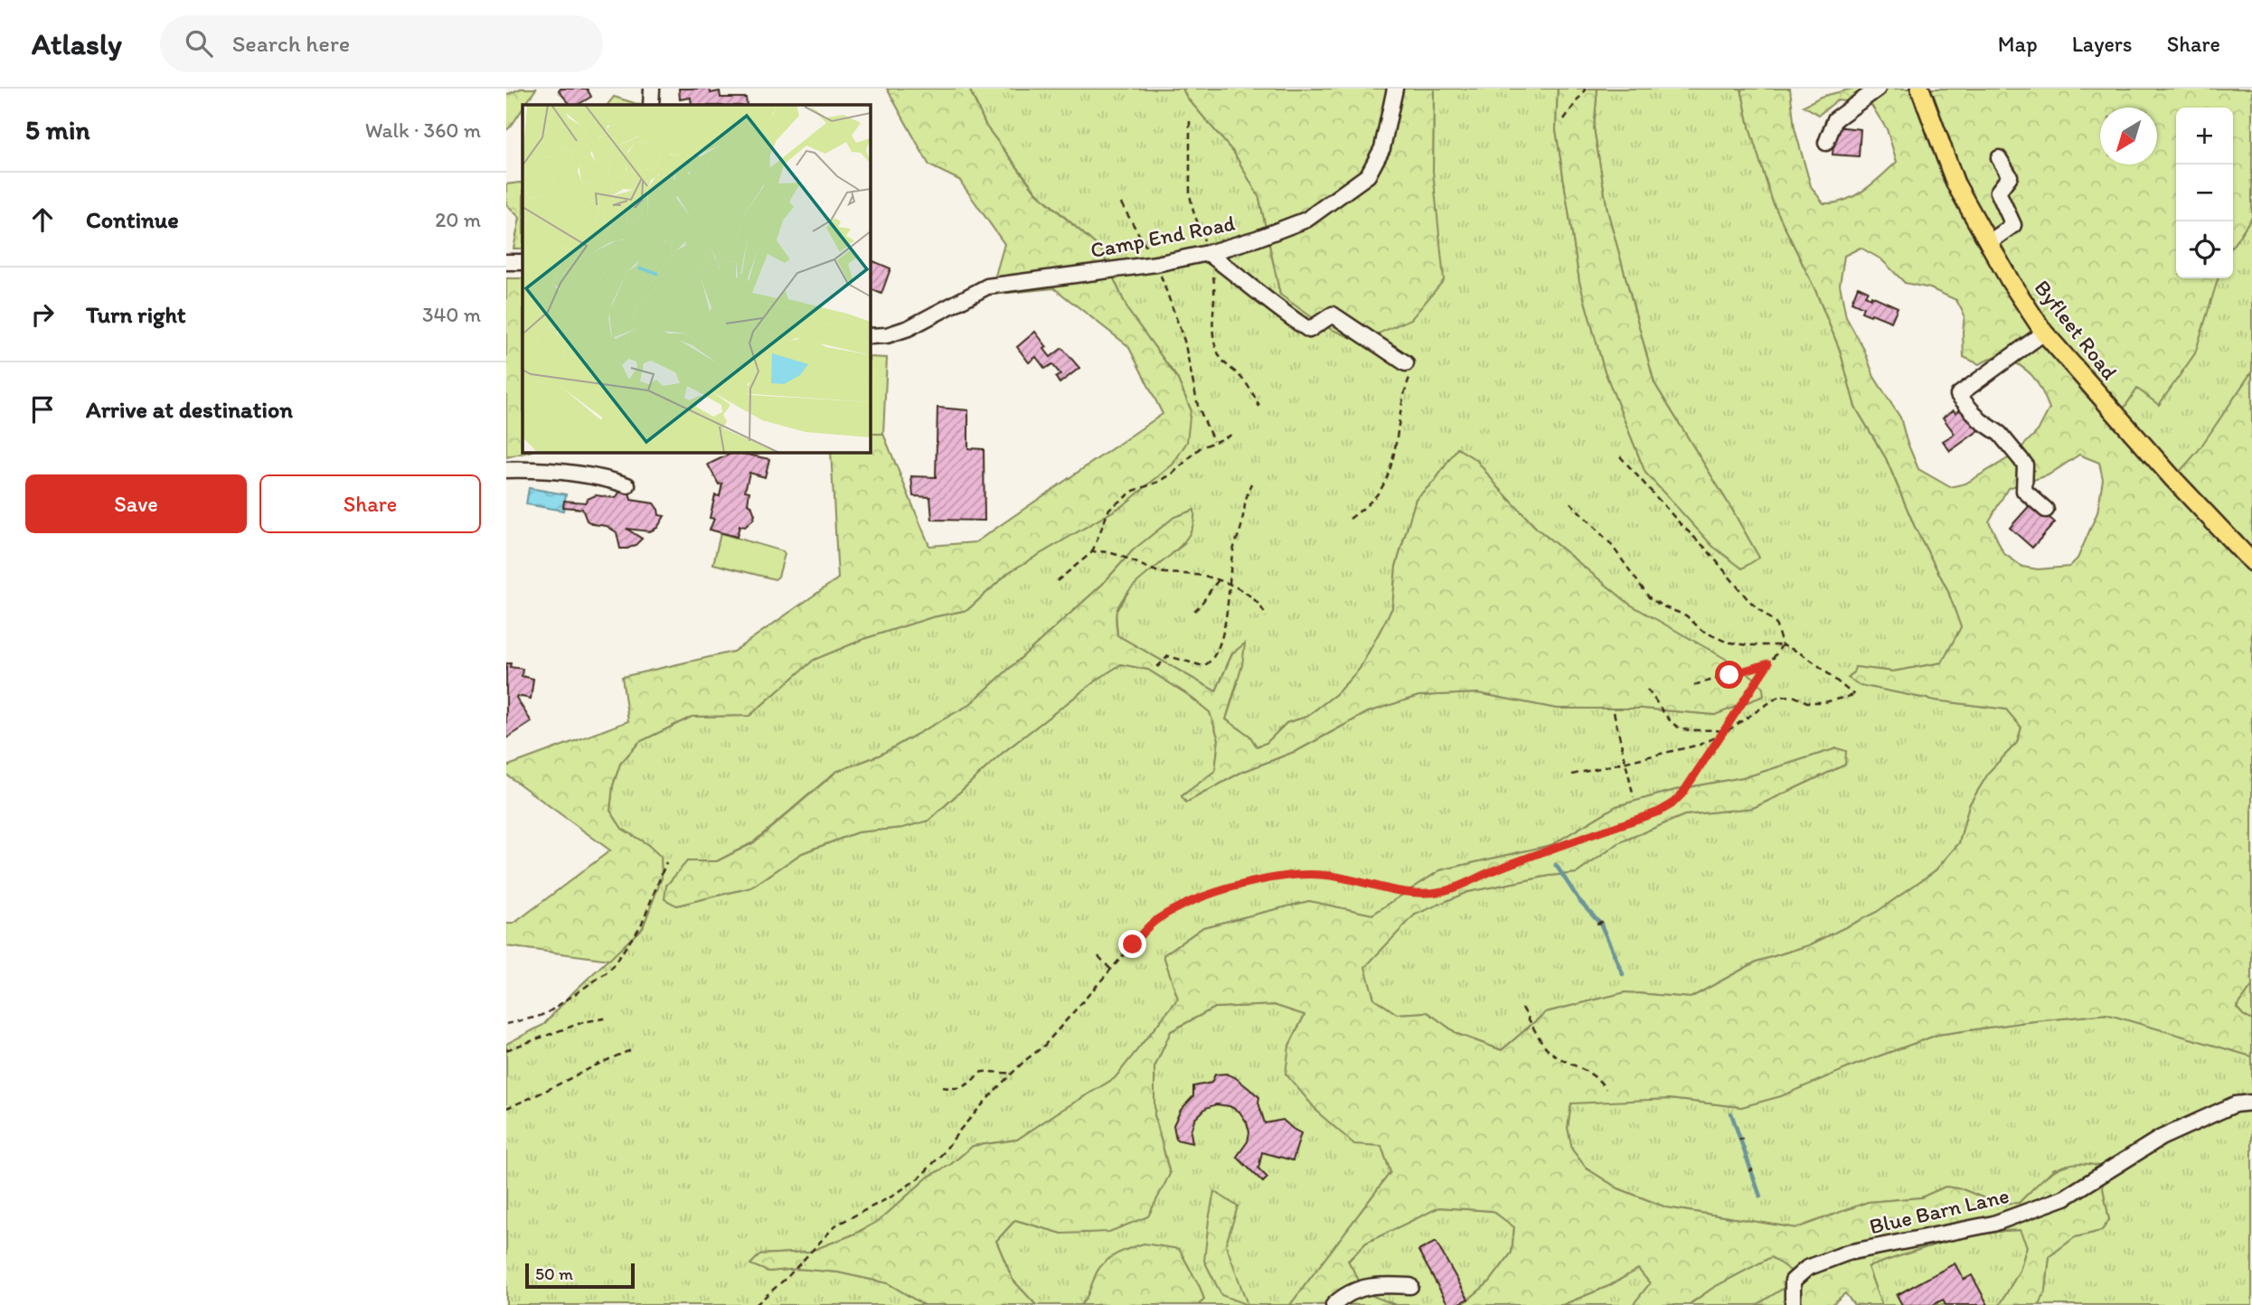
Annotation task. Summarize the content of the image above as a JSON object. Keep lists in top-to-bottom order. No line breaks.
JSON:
{"streets":{"main road":["Byfleet Road"],"street":["Camp End Road","Blue Barn Lane"]},"scale_bar":"50 m","north":"bottom left","page":{"header":"Atlasly","search":"Search here","nav":["Map","Layers","Share"],"heading":["5 min","Walk · 360 m"],"map_buttons":["+","−"],"list":[["Continue","20 m"],["Turn right","340 m"],"Arrive at destination"],"buttons":["Save","Share"],"scale":"50 m"}}
